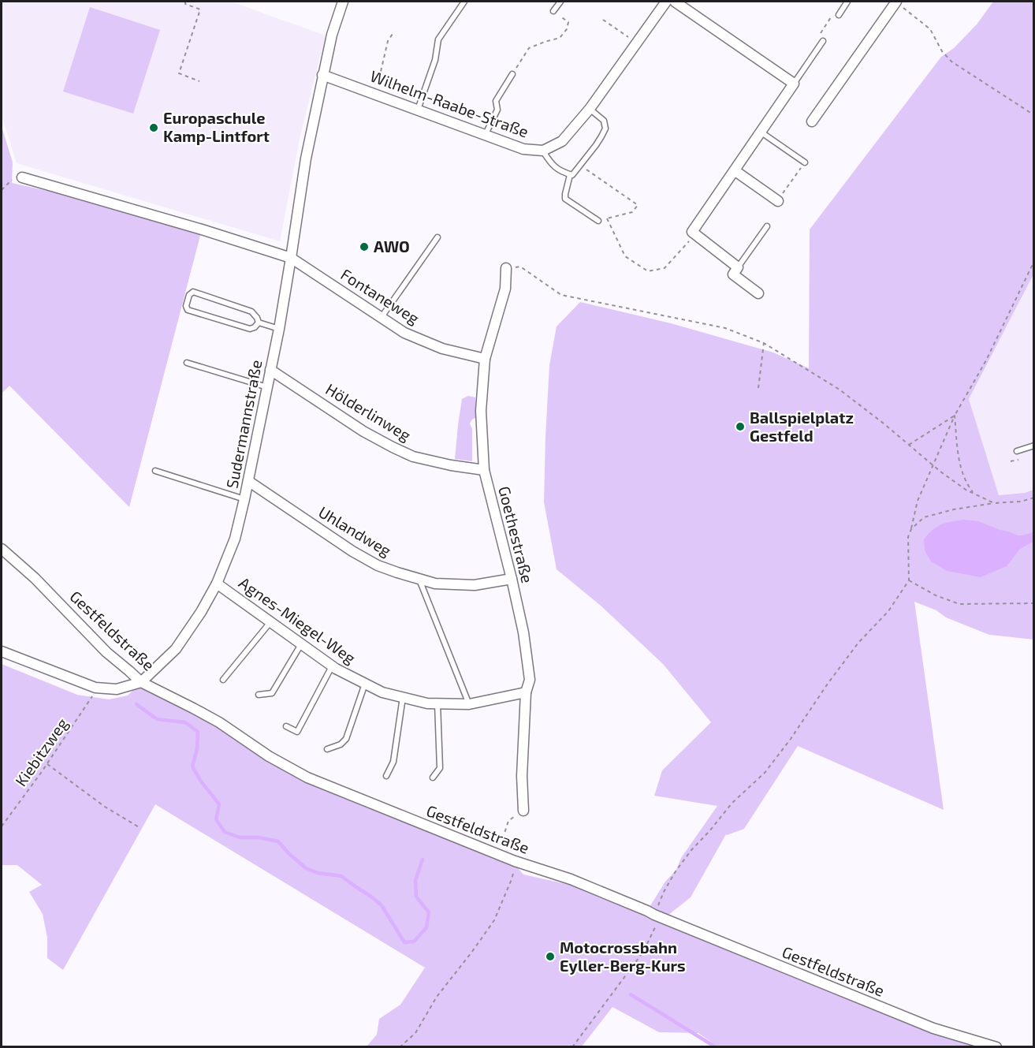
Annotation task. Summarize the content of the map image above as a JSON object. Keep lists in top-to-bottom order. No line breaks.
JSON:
{"streets":{"street":["Wilhelm-Raabe-Straße","Fontaneweg","Hölderlinweg","Sudermannstraße","Uhlandweg","Goethestraße","Agnes-Miegel-Weg","Gestfeldstraße"],"path":["Kiebitzweg"]},"crossings":[["Wilhelm-Raabe-Straße","Sudermannstraße"],["Fontaneweg","Sudermannstraße"],["Fontaneweg","Goethestraße"],["Hölderlinweg","Sudermannstraße"],["Hölderlinweg","Goethestraße"],["Sudermannstraße","Uhlandweg"],["Sudermannstraße","Agnes-Miegel-Weg"],["Sudermannstraße","Gestfeldstraße"],["Sudermannstraße","Kiebitzweg"],["Uhlandweg","Goethestraße"],["Goethestraße","Agnes-Miegel-Weg"]],"places":["Europaschule Kamp-Lintfort","AWO","Ballspielplatz Gestfeld","Motocrossbahn Eyller-Berg-Kurs"]}
